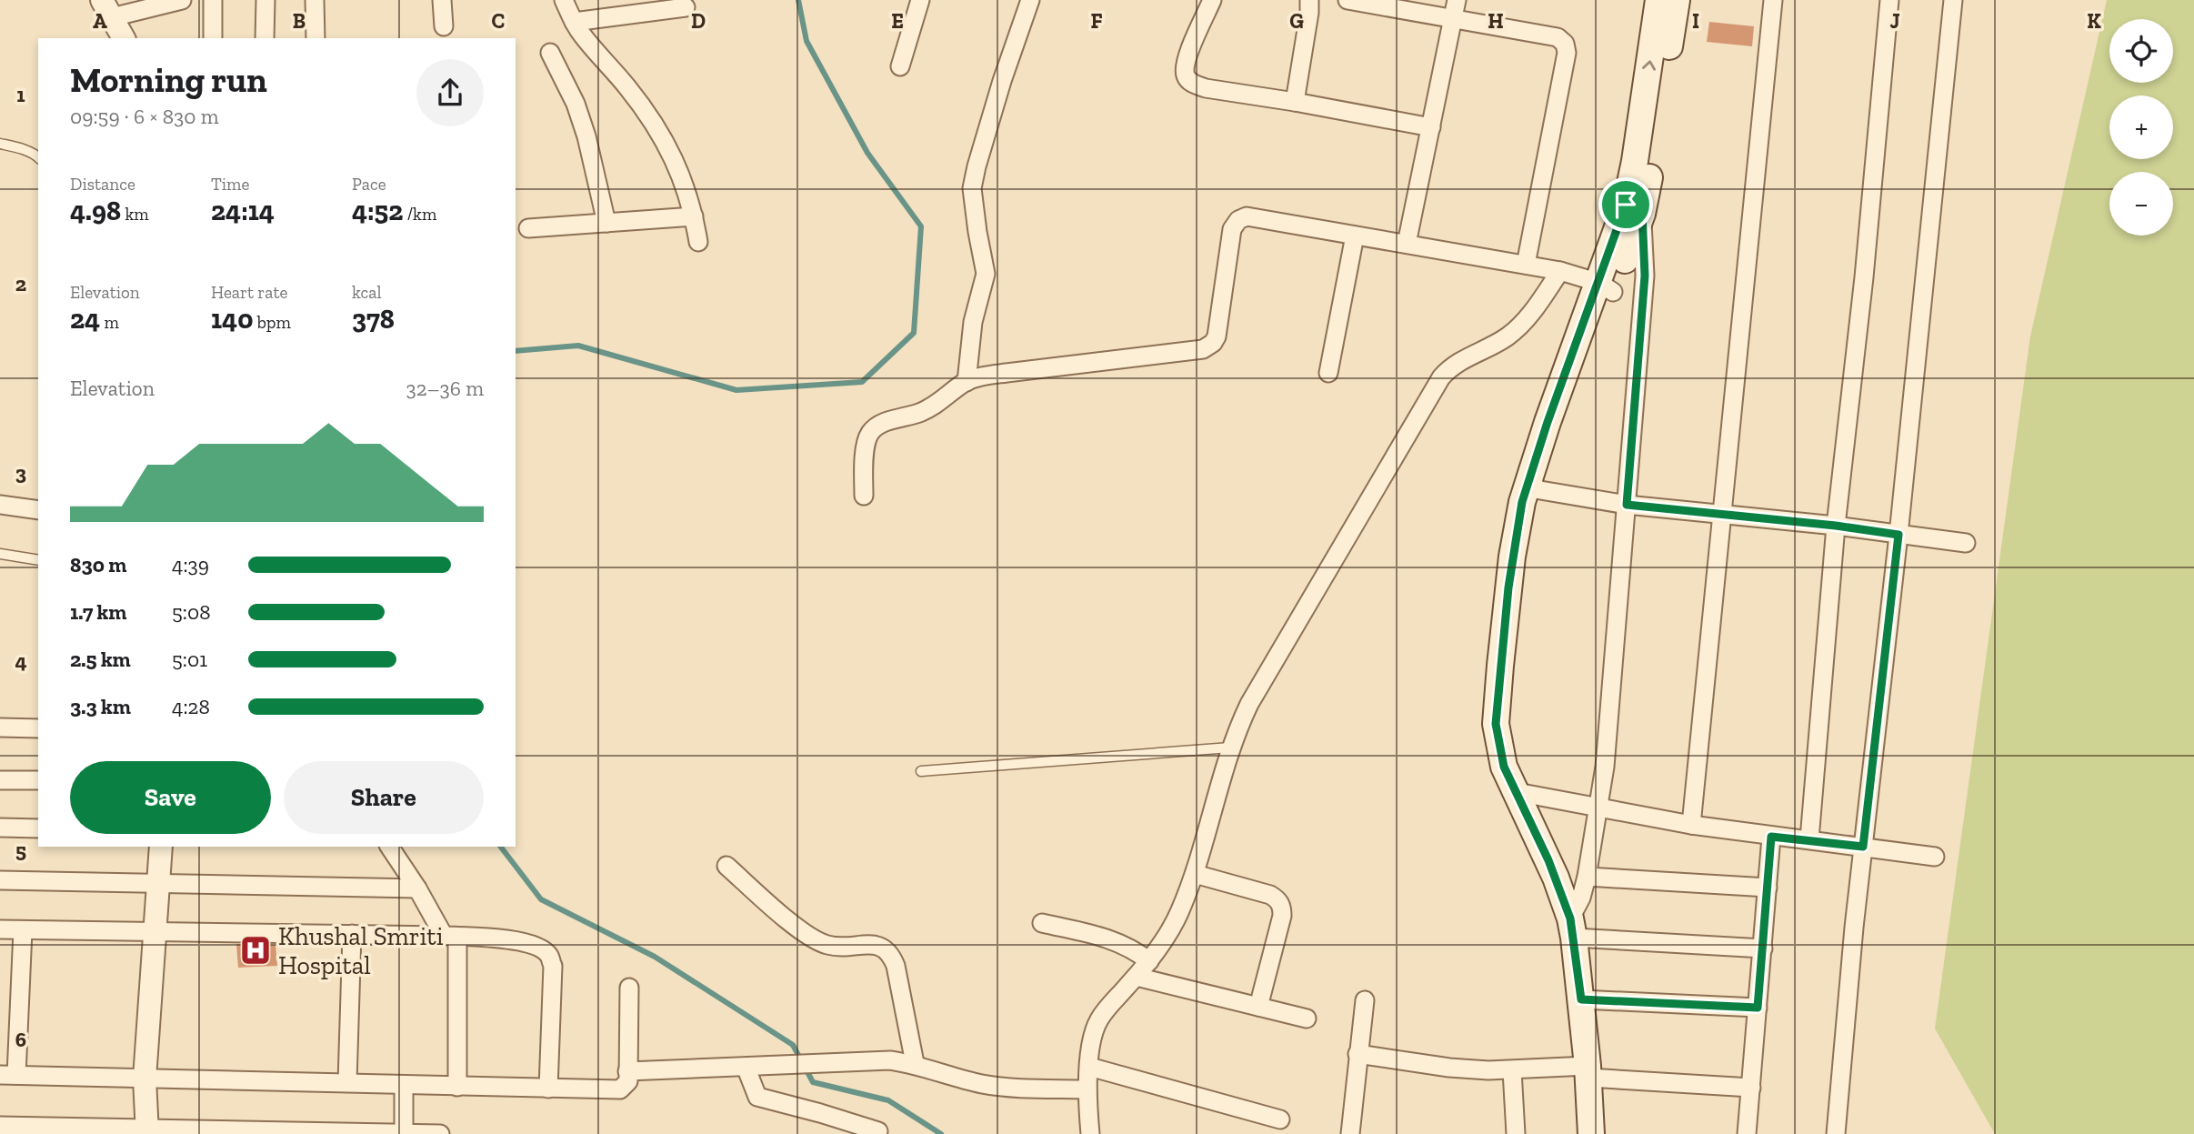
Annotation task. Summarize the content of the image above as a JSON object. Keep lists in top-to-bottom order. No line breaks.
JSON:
{"places":{"hospital":["Khushal Smriti Hospital"]},"page":{"map_buttons":["+","−"],"heading":["Morning run","09:59 · 6 × 830 m"],"stats":[["Distance","4.98 km"],["Time","24:14"],["Pace","4:52 /km"],["Elevation","24 m"],["Heart rate","140 bpm"],["kcal","378"]],"chart":["Elevation","32–36 m"],"list":[{"name":"830 m","note":"4:39"},{"name":"1.7 km","note":"5:08"},{"name":"2.5 km","note":"5:01"},{"name":"3.3 km","note":"4:28"}],"buttons":["Save","Share"]},"grid":{"columns":["A","B","C","D","E","F","G","H","I","J","K"],"rows":["1","2","3","4","5","6"]}}
